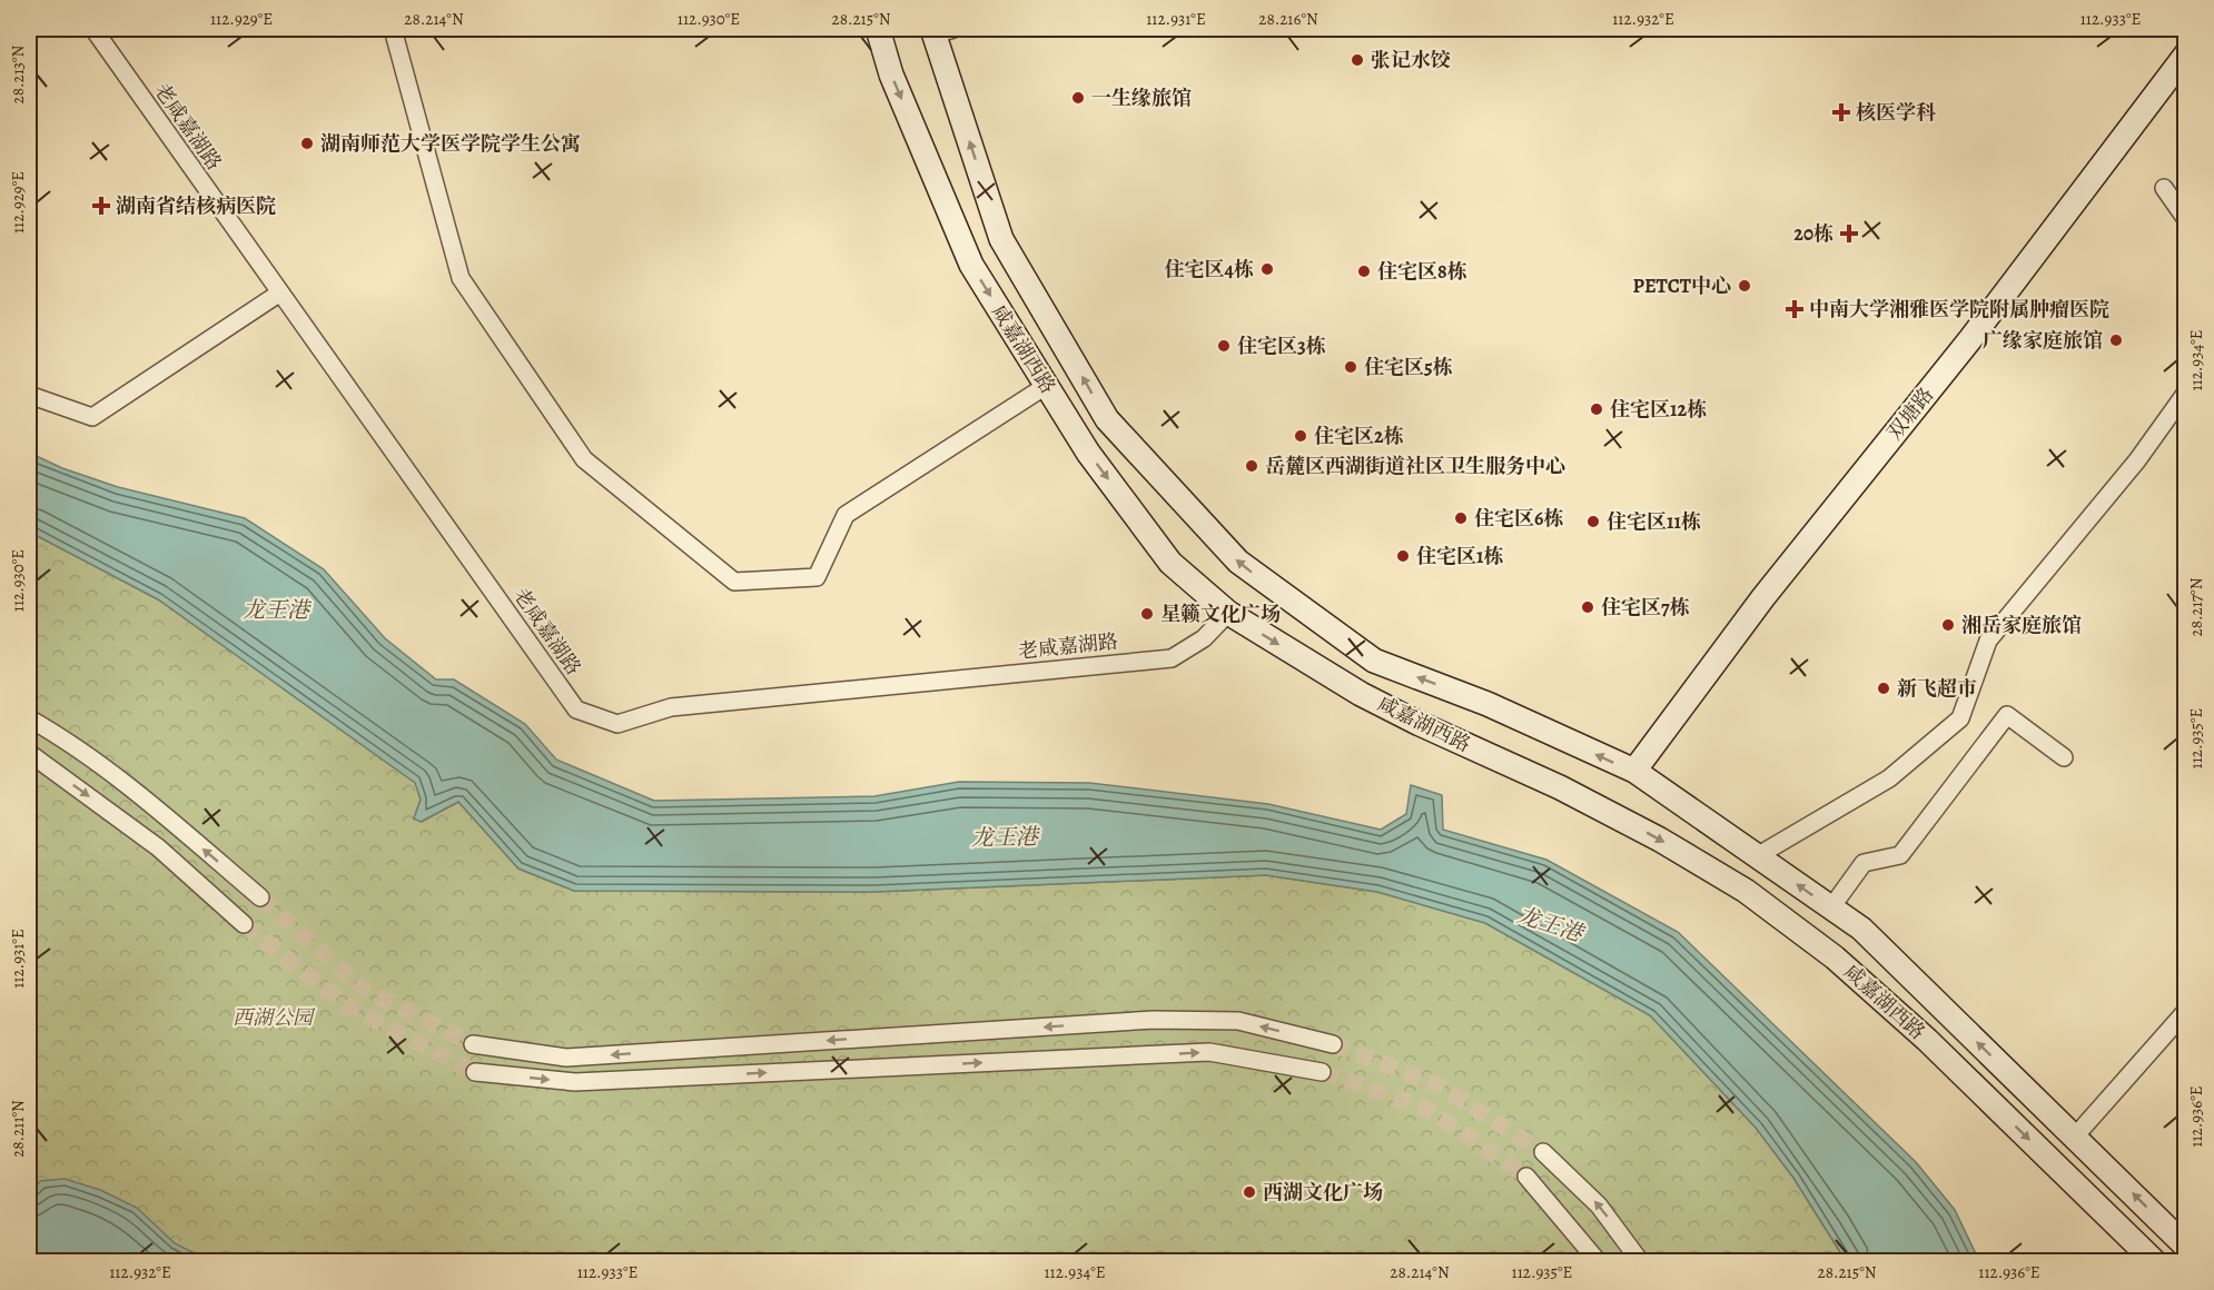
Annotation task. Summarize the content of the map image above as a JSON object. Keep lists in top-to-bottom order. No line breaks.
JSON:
{"streets":{"main road":["咸嘉湖西路","双塘路"],"street":["老咸嘉湖路"]},"crossings":[["老咸嘉湖路","咸嘉湖西路"],["咸嘉湖西路","双塘路"]],"water":["龙王港"],"parks":["西湖公园"],"places":{"other":["张记水饺","一生缘旅馆","湖南师范大学医学院学生公寓","住宅区4栋","住宅区8栋","PETCT中心","广缘家庭旅馆","住宅区3栋","住宅区5栋","住宅区12栋","住宅区2栋","岳麓区西湖街道社区卫生服务中心","住宅区6栋","住宅区11栋","住宅区1栋","住宅区7栋","星籁文化广场","湘岳家庭旅馆","新飞超市","西湖文化广场"],"health":["核医学科","湖南省结核病医院","20栋","中南大学湘雅医学院附属肿瘤医院"]},"coordinates":["112.929°E","28.214°N","112.930°E","28.215°N","112.931°E","28.216°N","112.932°E","112.933°E","28.213°N","112.934°E","28.217°N","112.935°E","112.936°E","28.211°N"]}
